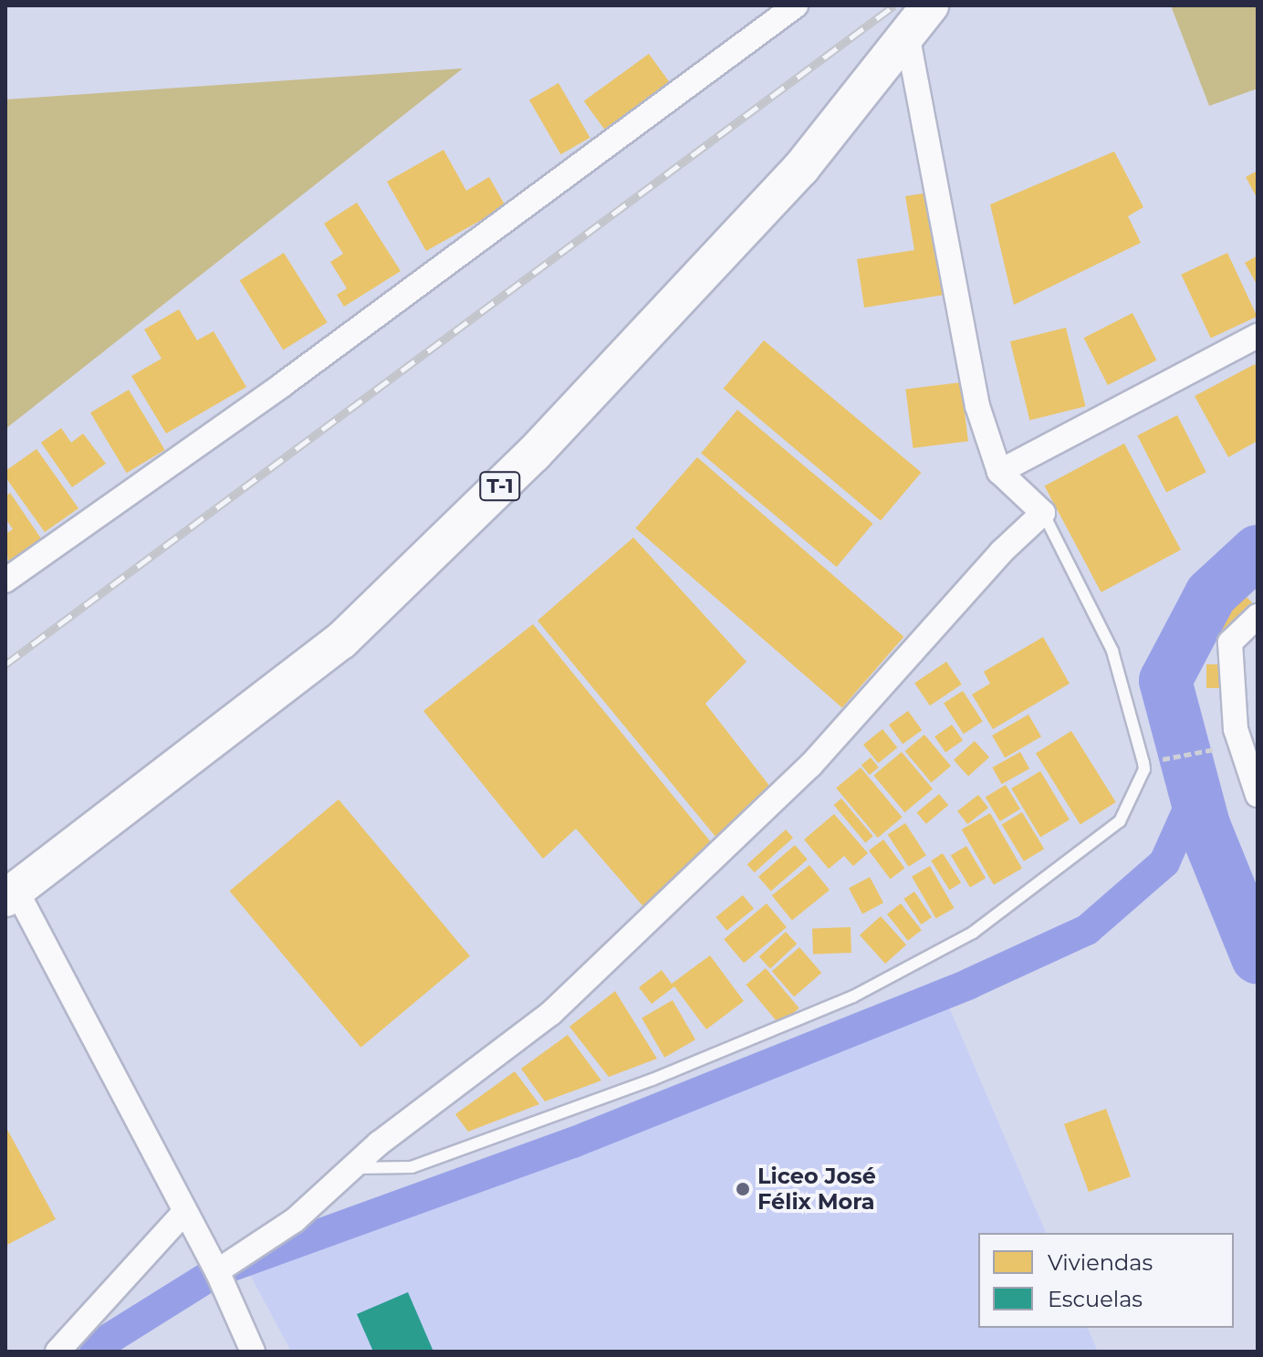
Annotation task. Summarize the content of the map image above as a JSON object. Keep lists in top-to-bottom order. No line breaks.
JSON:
{"streets":{"main road":["T-1"]},"places":["Liceo José Félix Mora"],"legend":["Viviendas","Escuelas"]}
